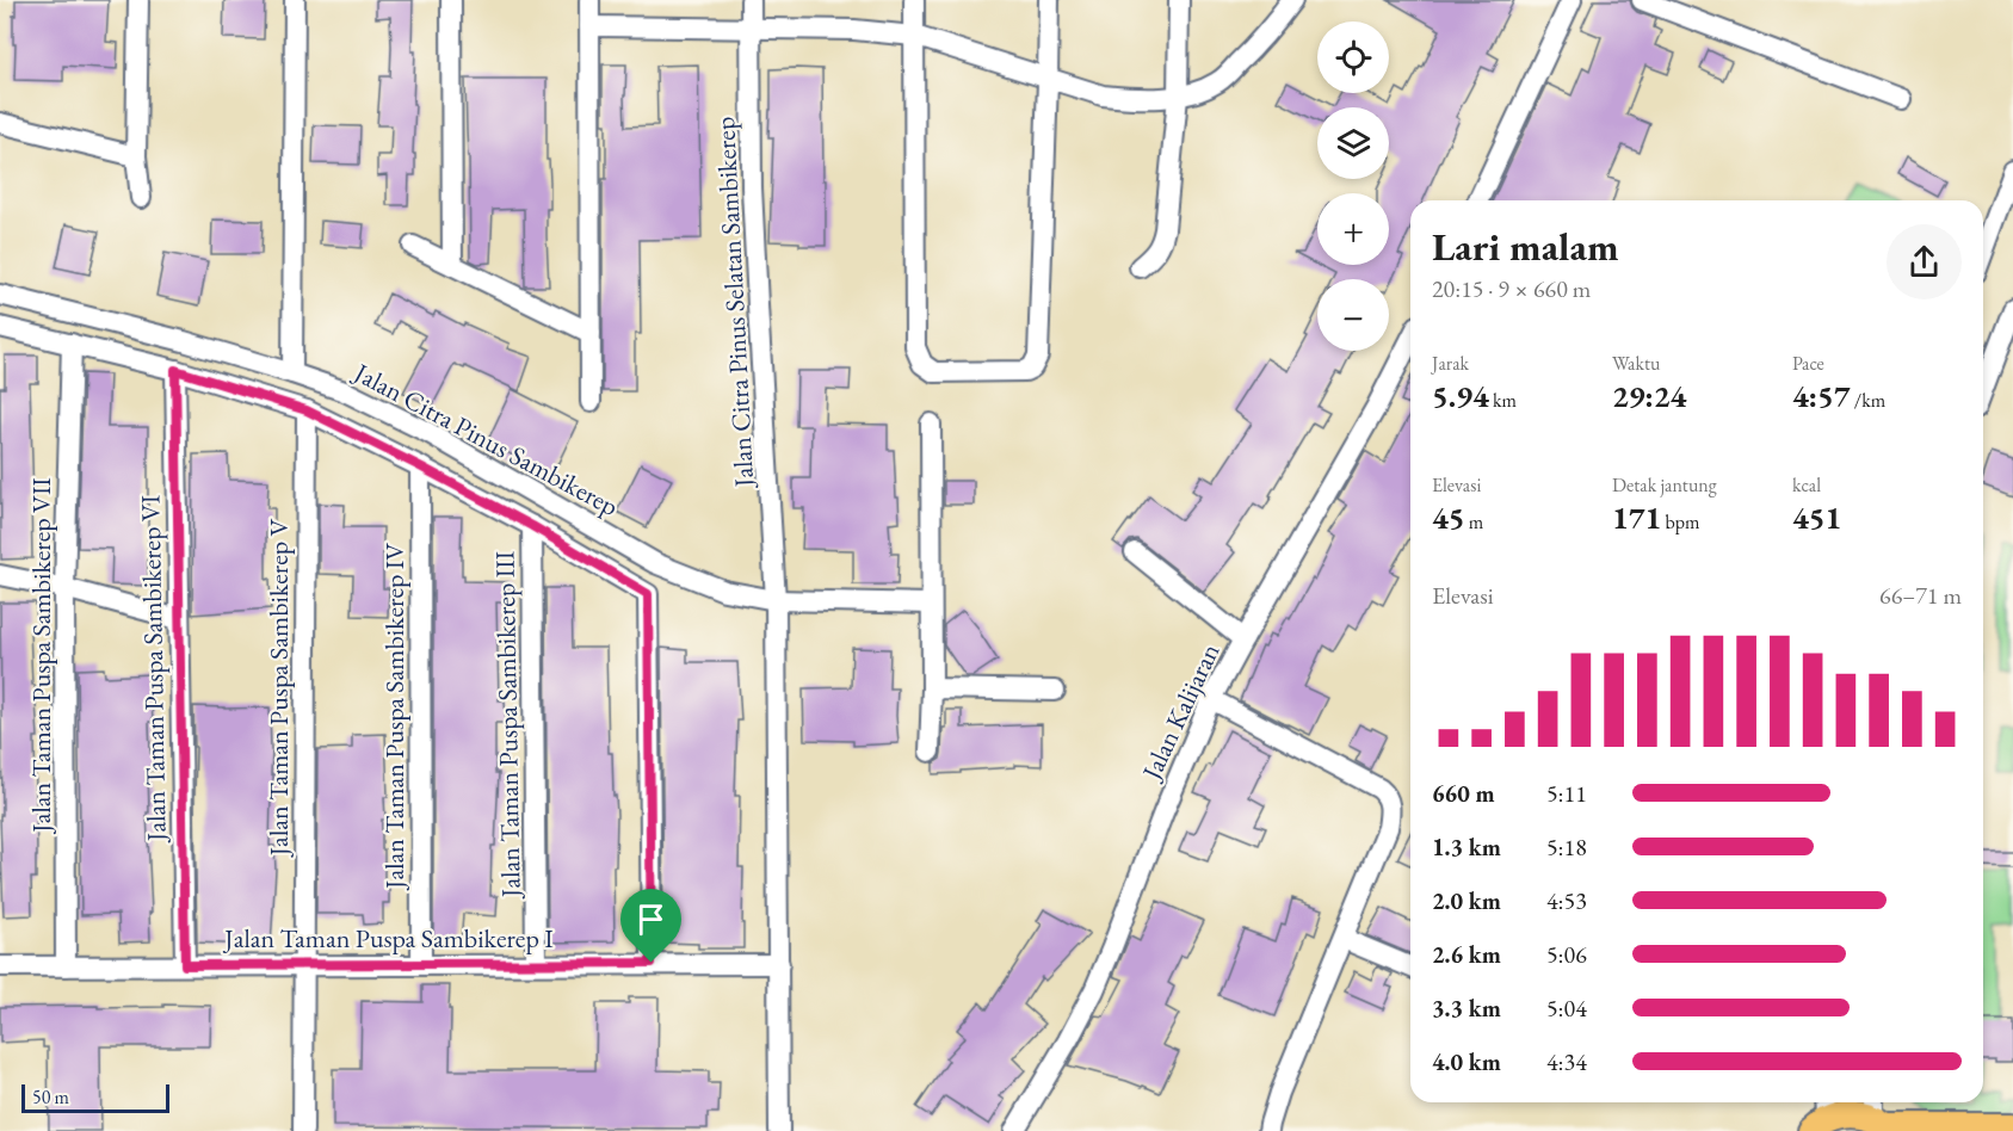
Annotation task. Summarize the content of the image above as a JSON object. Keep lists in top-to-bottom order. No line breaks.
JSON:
{"streets":{"street":["Jalan Citra Pinus Selatan Sambikerep","Jalan Citra Pinus Sambikerep","Jalan Taman Puspa Sambikerep VII","Jalan Taman Puspa Sambikerep VI","Jalan Taman Puspa Sambikerep V","Jalan Kalijaran","Jalan Taman Puspa Sambikerep IV","Jalan Taman Puspa Sambikerep III","Jalan Taman Puspa Sambikerep I"]},"crossings":[["Jalan Citra Pinus Selatan Sambikerep","Jalan Citra Pinus Sambikerep"],["Jalan Citra Pinus Selatan Sambikerep","Jalan Taman Puspa Sambikerep I"],["Jalan Taman Puspa Sambikerep VII","Jalan Taman Puspa Sambikerep I"],["Jalan Taman Puspa Sambikerep VI","Jalan Taman Puspa Sambikerep I"],["Jalan Taman Puspa Sambikerep V","Jalan Taman Puspa Sambikerep I"],["Jalan Taman Puspa Sambikerep IV","Jalan Taman Puspa Sambikerep I"],["Jalan Taman Puspa Sambikerep III","Jalan Taman Puspa Sambikerep I"]],"scale_bar":"50 m","page":{"map_buttons":["+","−"],"heading":["Lari malam","20:15 · 9 × 660 m"],"stats":[["Jarak","5.94 km"],["Waktu","29:24"],["Pace","4:57 /km"],["Elevasi","45 m"],["Detak jantung","171 bpm"],["kcal","451"]],"chart":["Elevasi","66–71 m"],"list":[{"name":"660 m","note":"5:11"},{"name":"1.3 km","note":"5:18"},{"name":"2.0 km","note":"4:53"},{"name":"2.6 km","note":"5:06"},{"name":"3.3 km","note":"5:04"},{"name":"4.0 km","note":"4:34"}],"scale":"50 m"}}
